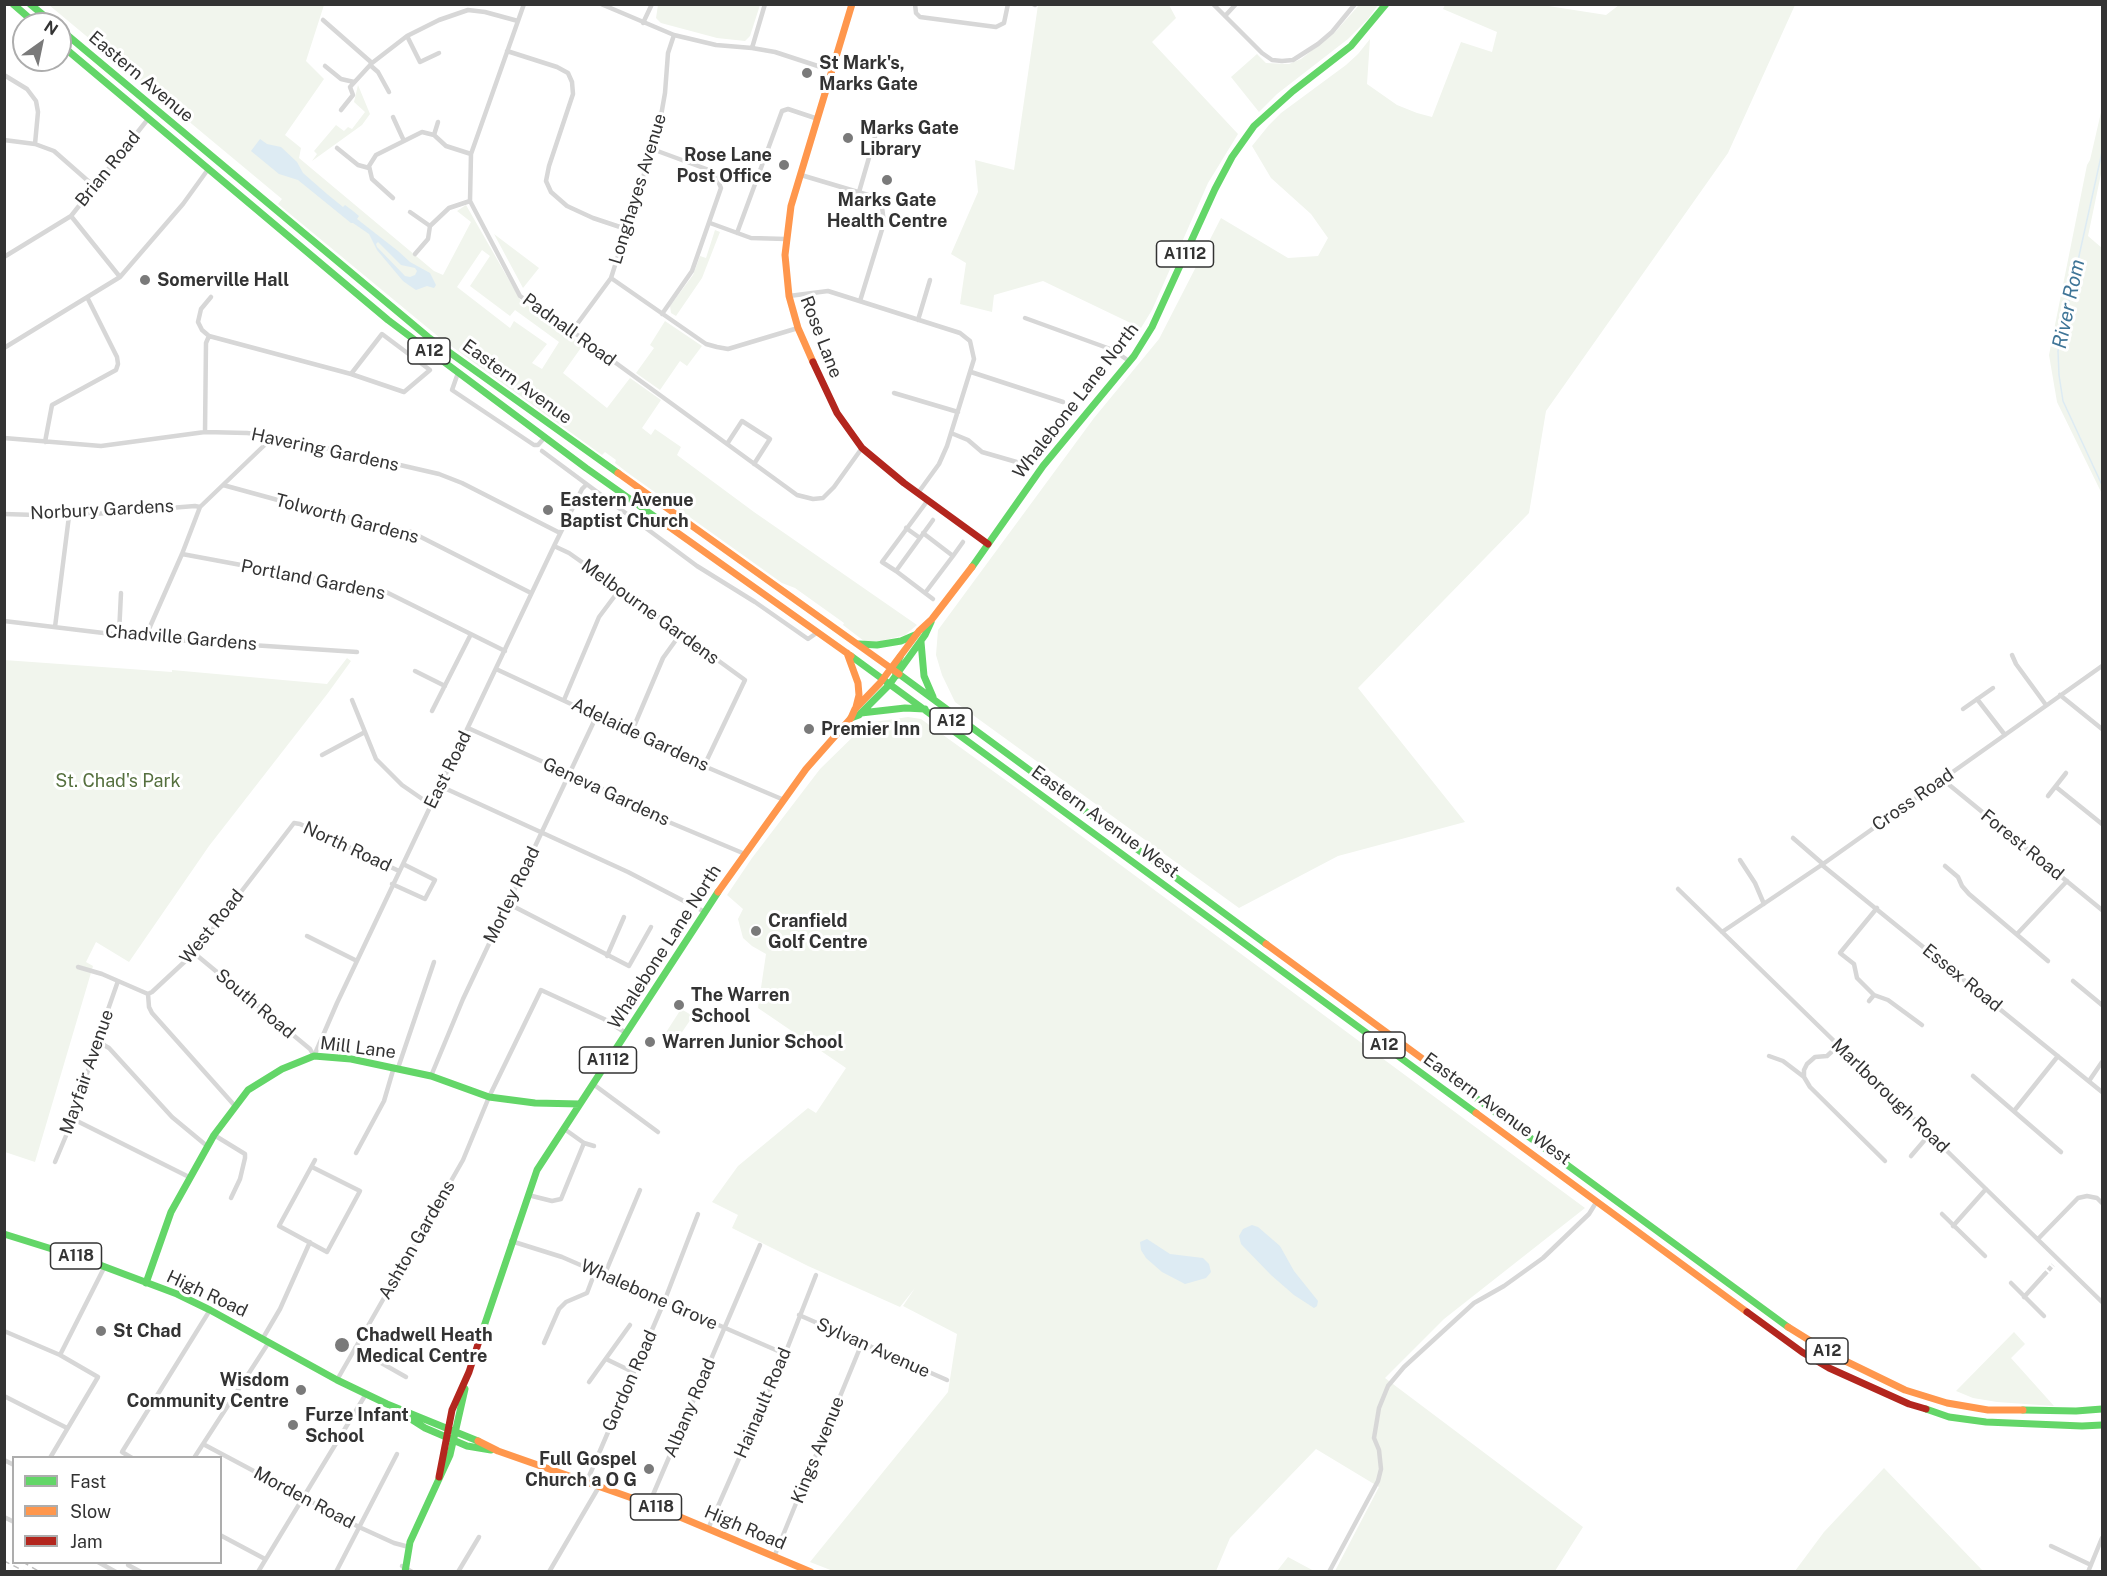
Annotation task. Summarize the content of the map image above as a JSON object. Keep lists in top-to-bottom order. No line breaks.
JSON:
{"streets":{"main road":["Eastern Avenue","A1112","Rose Lane","A12","Whalebone Lane North","Eastern Avenue West","Mill Lane","A118","High Road"],"street":["Brian Road","Longhayes Avenue","Padnall Road","Havering Gardens","Norbury Gardens","Tolworth Gardens","Portland Gardens","Melbourne Gardens","Chadville Gardens","Adelaide Gardens","East Road","Geneva Gardens","Cross Road","Forest Road","North Road","Morley Road","West Road","Essex Road","South Road","Mayfair Avenue","Marlborough Road","Ashton Gardens","Whalebone Grove","Sylvan Avenue","Gordon Road","Hainault Road","Albany Road","Kings Avenue","Morden Road"]},"crossings":[["Eastern Avenue","Brian Road"],["Eastern Avenue","A1112"],["Eastern Avenue","A12"],["Eastern Avenue","Whalebone Lane North"],["Eastern Avenue","East Road"],["Eastern Avenue","Eastern Avenue West"],["Longhayes Avenue","Padnall Road"],["A1112","Whalebone Lane North"],["A1112","Eastern Avenue West"],["A1112","High Road"],["A1112","Morden Road"],["Padnall Road","Rose Lane"],["Rose Lane","Whalebone Lane North"],["A12","Whalebone Lane North"],["A12","Eastern Avenue West"],["Whalebone Lane North","Adelaide Gardens"],["Whalebone Lane North","Geneva Gardens"],["Whalebone Lane North","Eastern Avenue West"],["Whalebone Lane North","Mill Lane"],["Whalebone Lane North","Ashton Gardens"],["Whalebone Lane North","High Road"],["Whalebone Lane North","Whalebone Grove"],["Havering Gardens","East Road"],["Tolworth Gardens","East Road"],["Portland Gardens","East Road"],["Melbourne Gardens","Adelaide Gardens"],["Melbourne Gardens","East Road"],["Adelaide Gardens","East Road"],["Adelaide Gardens","Morley Road"],["East Road","Geneva Gardens"],["East Road","North Road"],["East Road","South Road"],["East Road","Mill Lane"],["Geneva Gardens","Morley Road"],["Cross Road","Forest Road"],["Cross Road","Essex Road"],["Cross Road","Marlborough Road"],["North Road","West Road"],["Morley Road","Mill Lane"],["West Road","South Road"],["South Road","Mill Lane"],["Mill Lane","Ashton Gardens"],["Mill Lane","High Road"],["Ashton Gardens","High Road"],["High Road","Gordon Road"],["High Road","Hainault Road"],["High Road","Albany Road"],["High Road","Kings Avenue"],["Whalebone Grove","Gordon Road"],["Whalebone Grove","Hainault Road"],["Whalebone Grove","Albany Road"],["Sylvan Avenue","Hainault Road"],["Sylvan Avenue","Kings Avenue"]],"water":["River Rom"],"parks":["St. Chad's Park"],"places":["St Mark's, Marks Gate","Marks Gate Library","Rose Lane Post Office","Marks Gate Health Centre","Somerville Hall","Eastern Avenue Baptist Church","Premier Inn","Cranfield Golf Centre","The Warren School","Warren Junior School","St Chad","Chadwell Heath Medical Centre","Wisdom Community Centre","Furze Infant School","Full Gospel Church a O G"],"legend":["Fast","Slow","Jam"],"north":"top right"}
